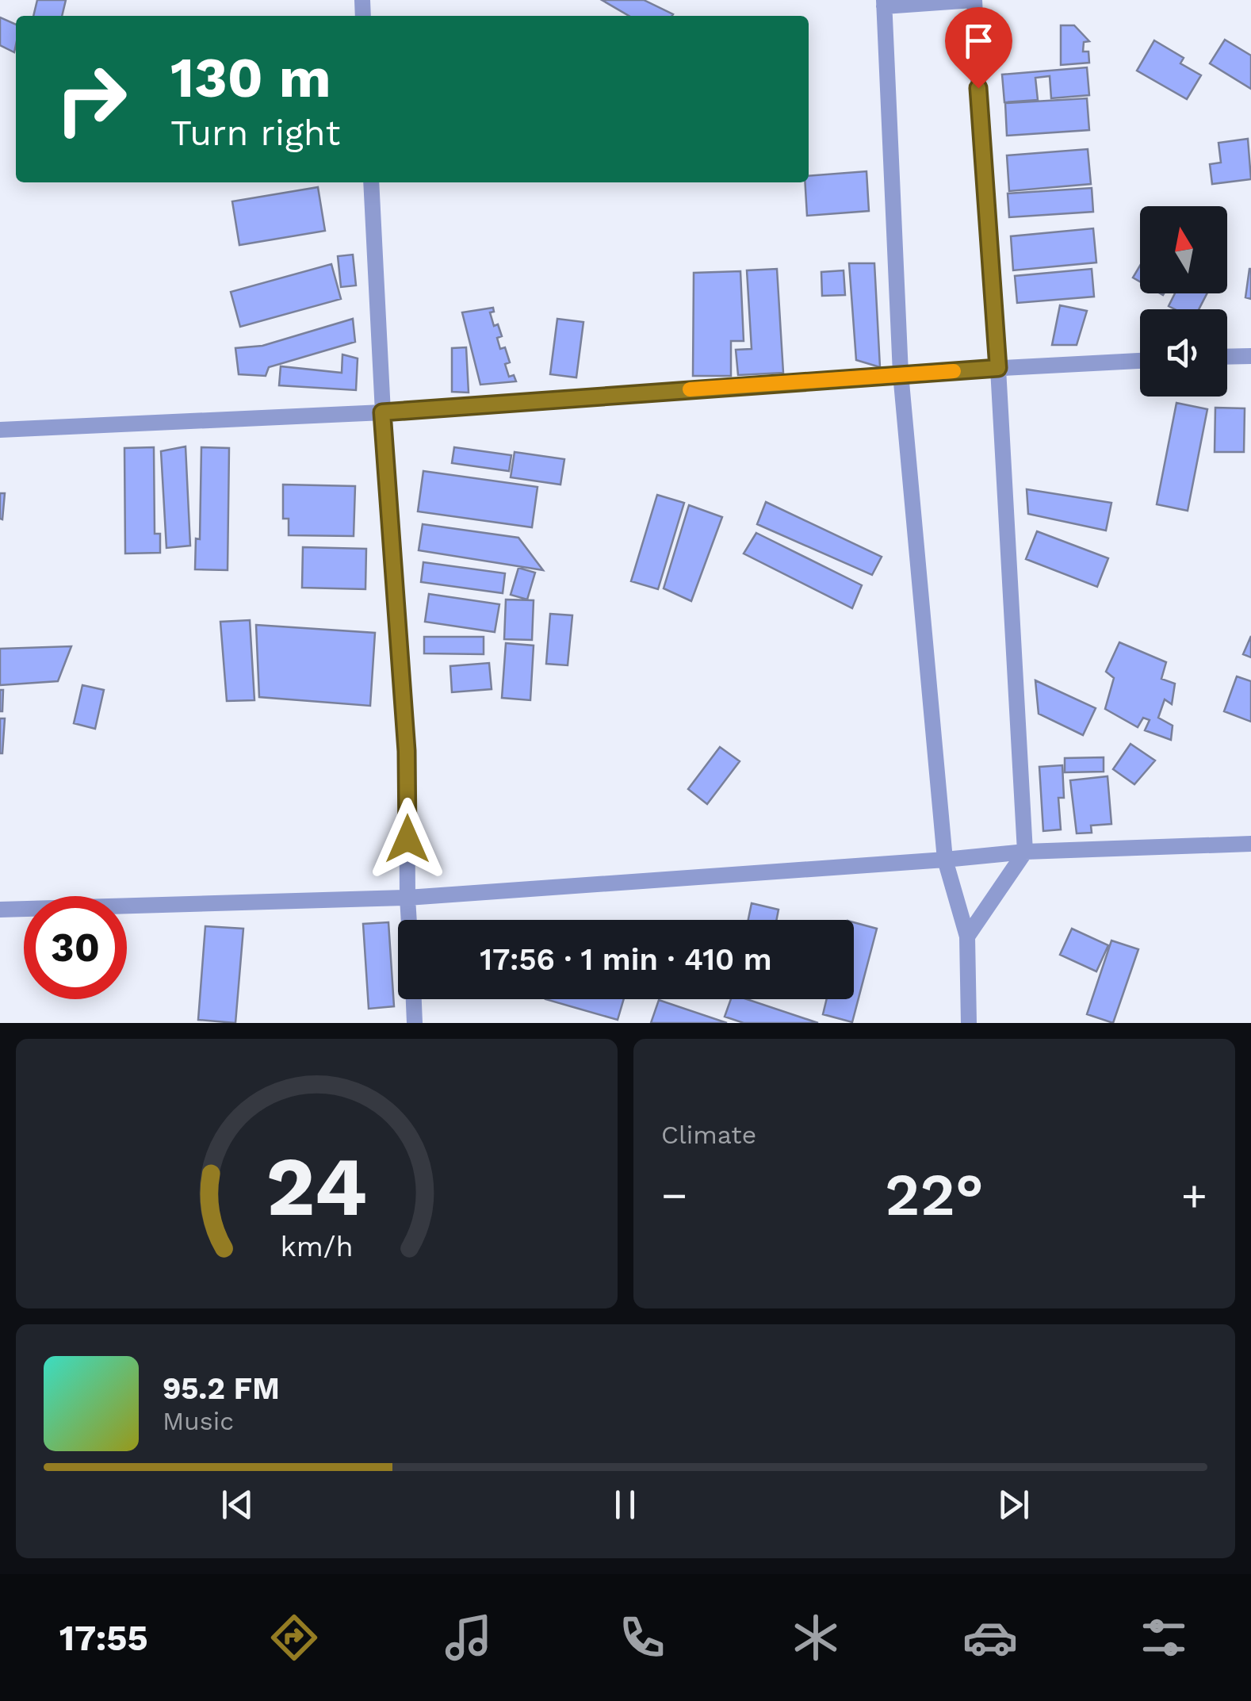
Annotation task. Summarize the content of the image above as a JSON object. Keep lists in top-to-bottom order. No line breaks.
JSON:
{"north":"top","page":{"turn":["130 m","Turn right"],"limit":"30","trip":"17:56 · 1 min · 410 m","tile":"Climate","heat":["−","22°","+"],"song":["95.2 FM","Music"],"tabs":"17:55","gauge":["24","km/h"]}}
